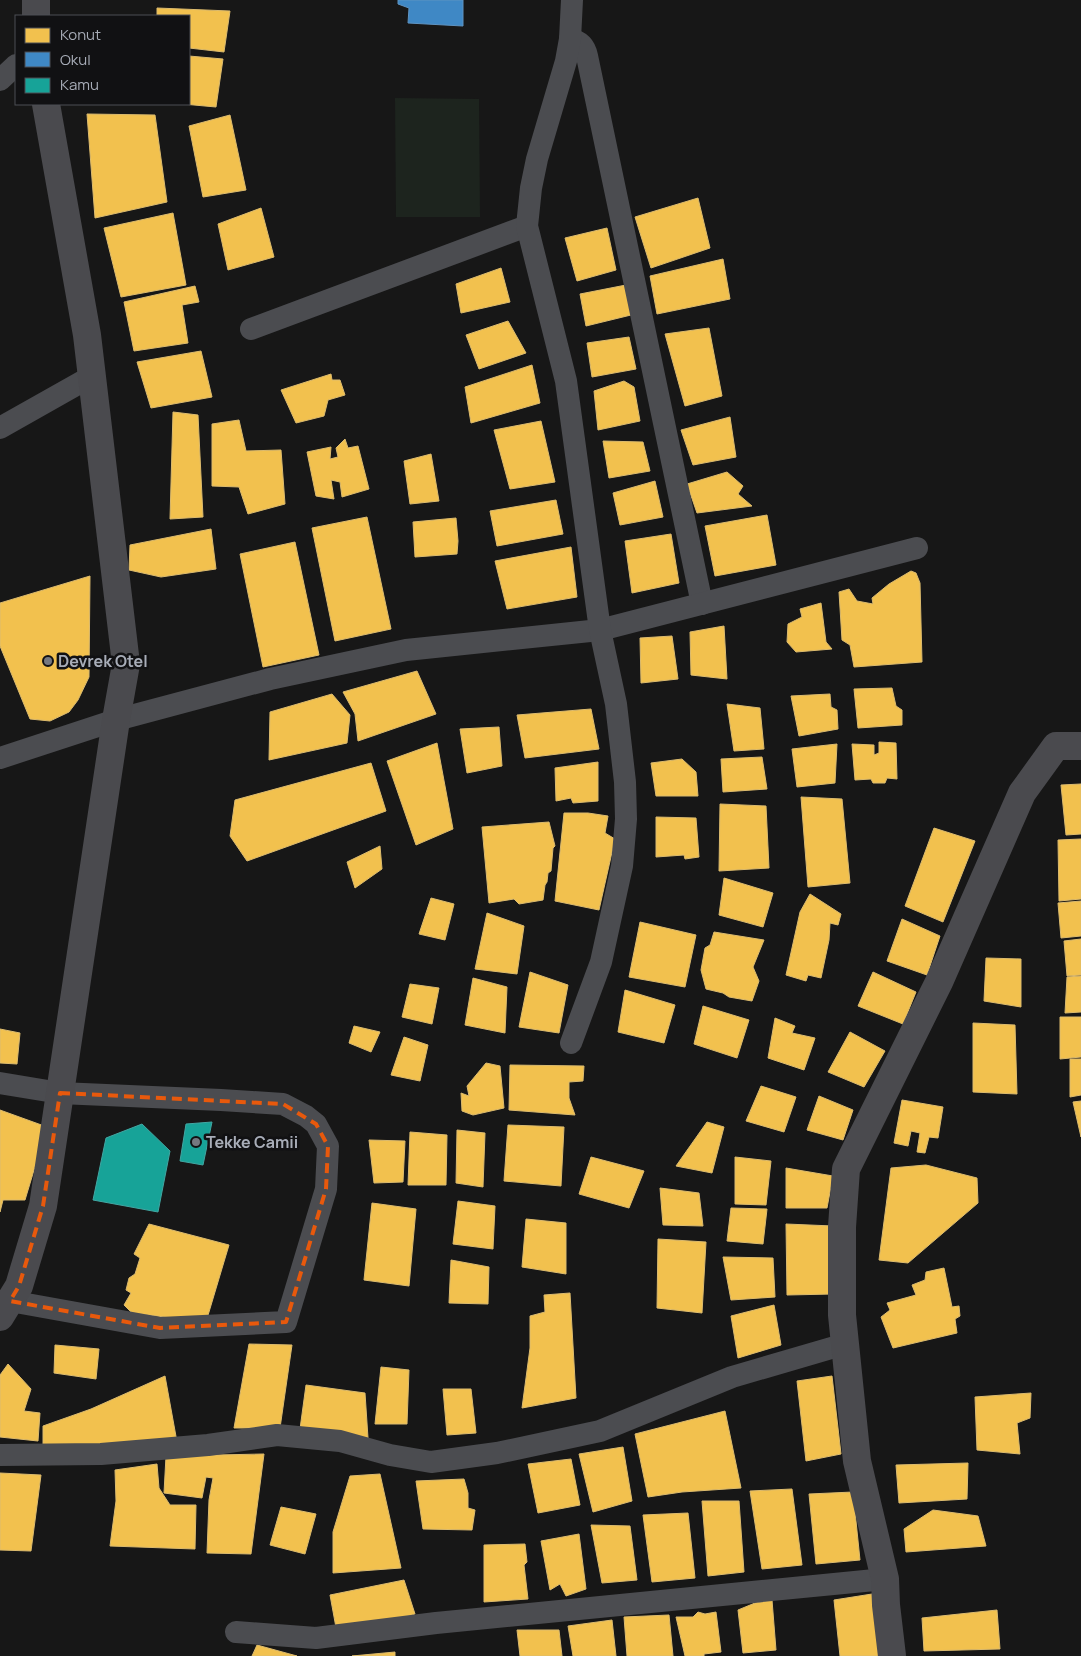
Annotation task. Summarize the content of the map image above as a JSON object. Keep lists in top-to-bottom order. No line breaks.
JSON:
{"places":["Devrek Otel","Tekke Camii"],"legend":["Konut","Okul","Kamu"]}
